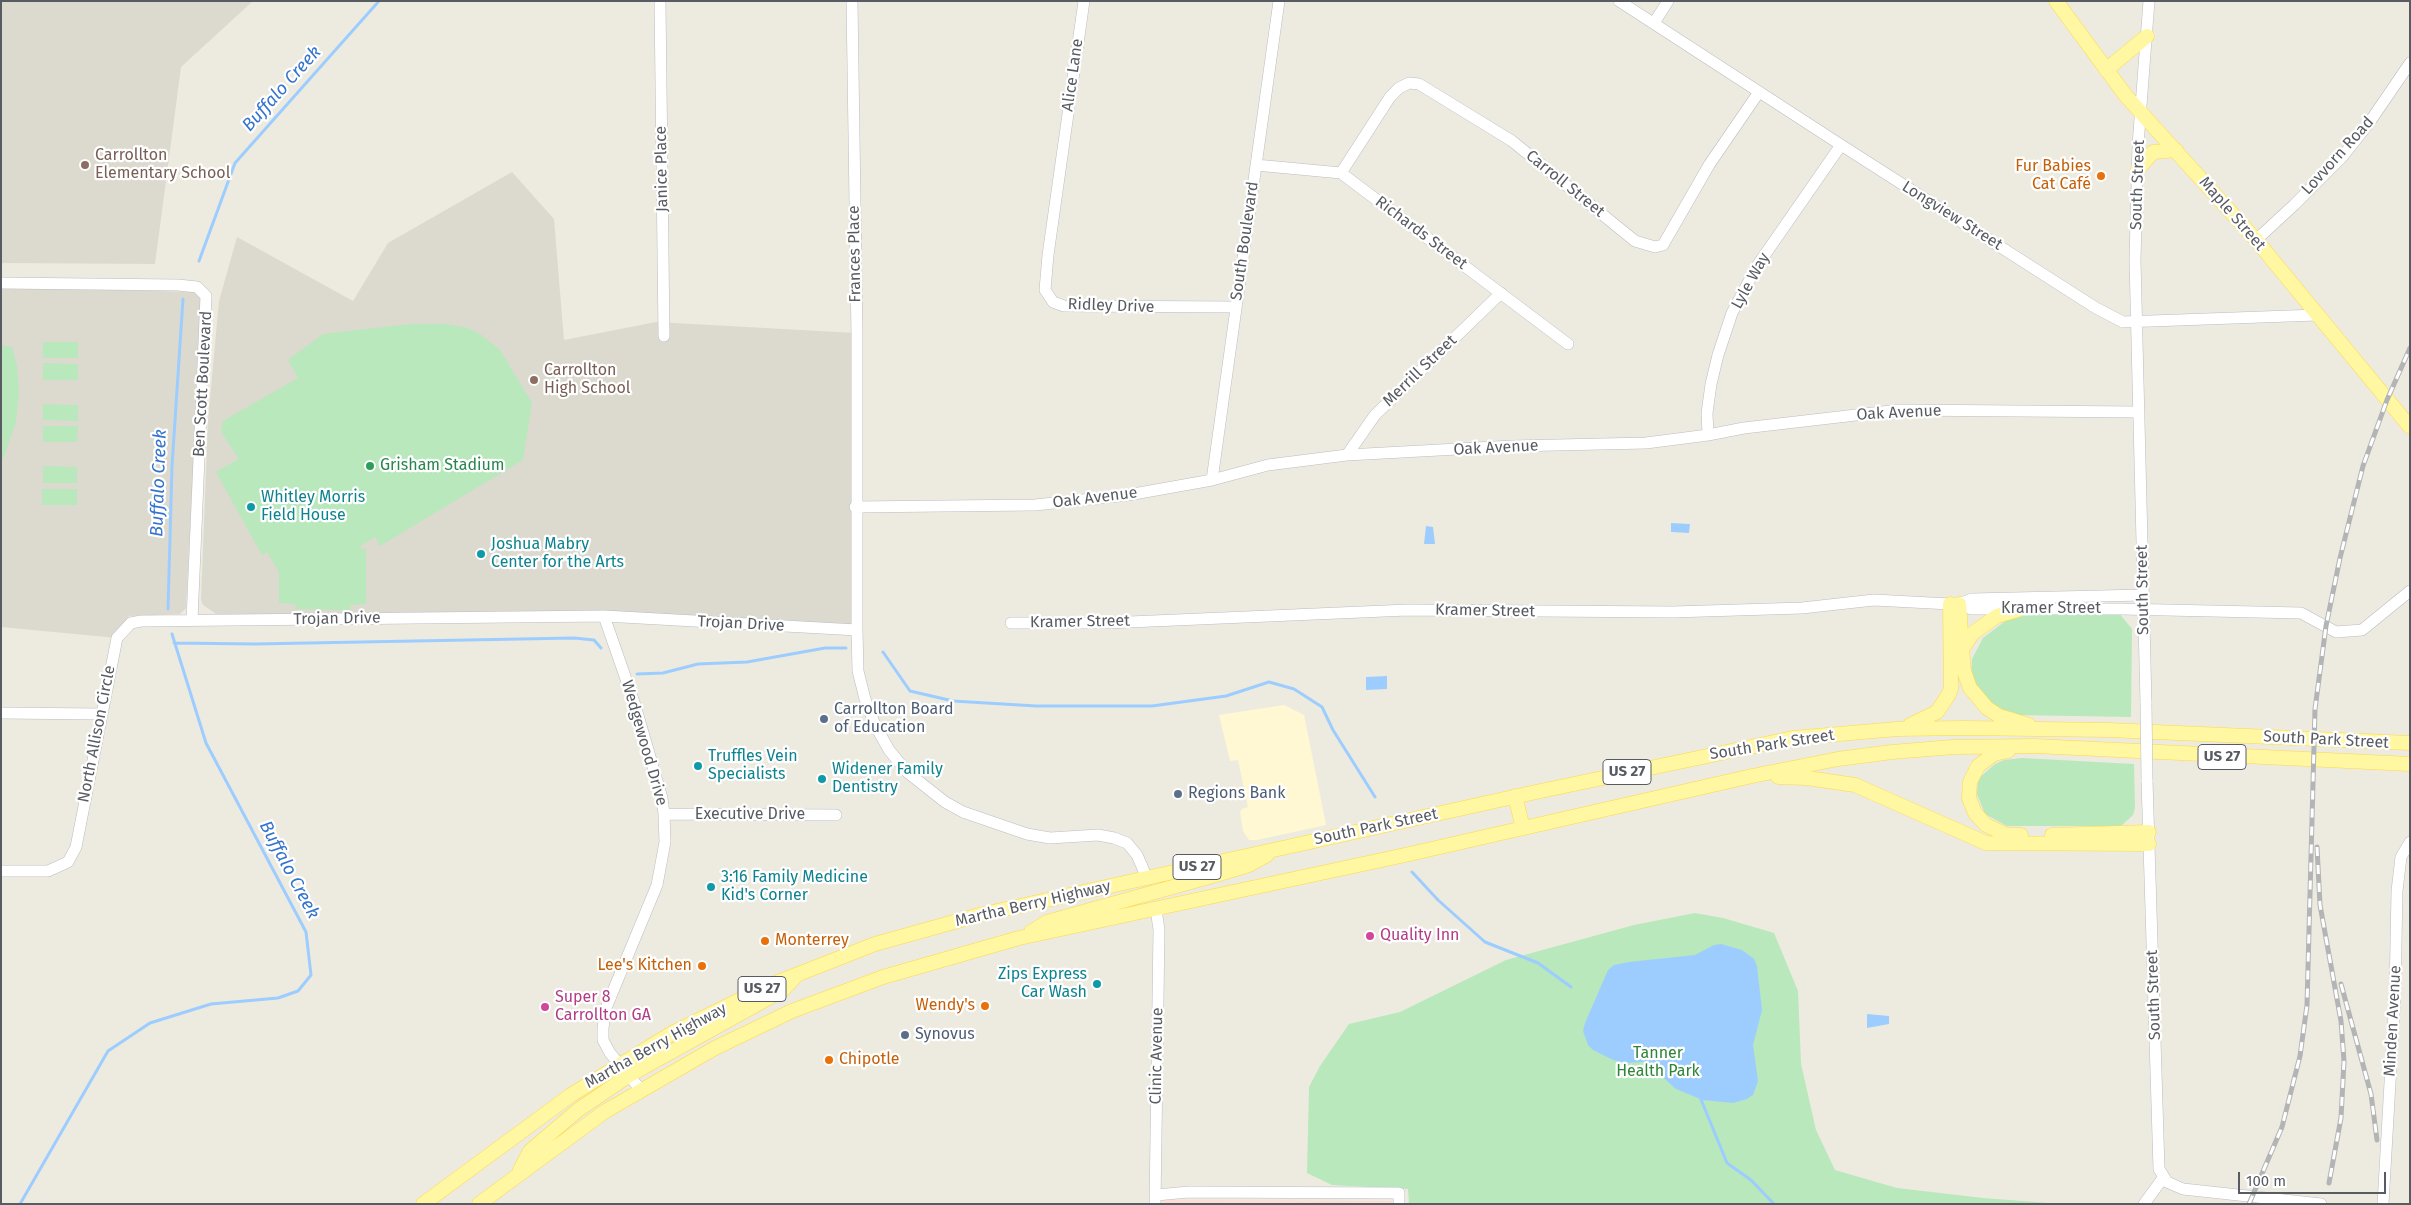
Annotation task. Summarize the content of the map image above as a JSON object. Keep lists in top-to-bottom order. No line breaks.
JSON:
{"streets":{"main road":["Maple Street","South Park Street","US 27","Martha Berry Highway"],"street":["Alice Lane","Lovvorn Road","Janice Place","Carroll Street","South Street","Longview Street","Richards Street","South Boulevard","Frances Place","Lyle Way","Ridley Drive","Merrill Street","Ben Scott Boulevard","Oak Avenue","Kramer Street","Trojan Drive","North Allison Circle","Wedgewood Drive","Executive Drive","Minden Avenue","Clinic Avenue"]},"crossings":[["Alice Lane","Ridley Drive"],["Lovvorn Road","Maple Street"],["Carroll Street","Longview Street"],["Carroll Street","Richards Street"],["South Street","Maple Street"],["South Street","Longview Street"],["South Street","Oak Avenue"],["South Street","Kramer Street"],["Maple Street","Longview Street"],["Longview Street","Lyle Way"],["Richards Street","Merrill Street"],["South Boulevard","Ridley Drive"],["South Boulevard","Oak Avenue"],["Frances Place","Oak Avenue"],["Frances Place","Trojan Drive"],["Lyle Way","Oak Avenue"],["Merrill Street","Oak Avenue"],["Ben Scott Boulevard","Trojan Drive"],["Ben Scott Boulevard","North Allison Circle"],["Trojan Drive","North Allison Circle"],["Trojan Drive","Wedgewood Drive"],["South Park Street","Martha Berry Highway"],["South Park Street","Clinic Avenue"],["Wedgewood Drive","Executive Drive"],["Wedgewood Drive","Martha Berry Highway"],["Martha Berry Highway","Clinic Avenue"]],"water":["Buffalo Creek"],"parks":["Tanner Health Park"],"places":["Carrollton Elementary School","Fur Babies Cat Café","Carrollton High School","Grisham Stadium","Whitley Morris Field House","Joshua Mabry Center for the Arts","Carrollton Board of Education","Truffles Vein Specialists","Widener Family Dentistry","Regions Bank","3:16 Family Medicine Kid's Corner","Quality Inn","Monterrey","Lee's Kitchen","Zips Express Car Wash","Wendy's","Super 8 Carrollton GA","Synovus","Chipotle"],"scale_bar":"100 m"}
